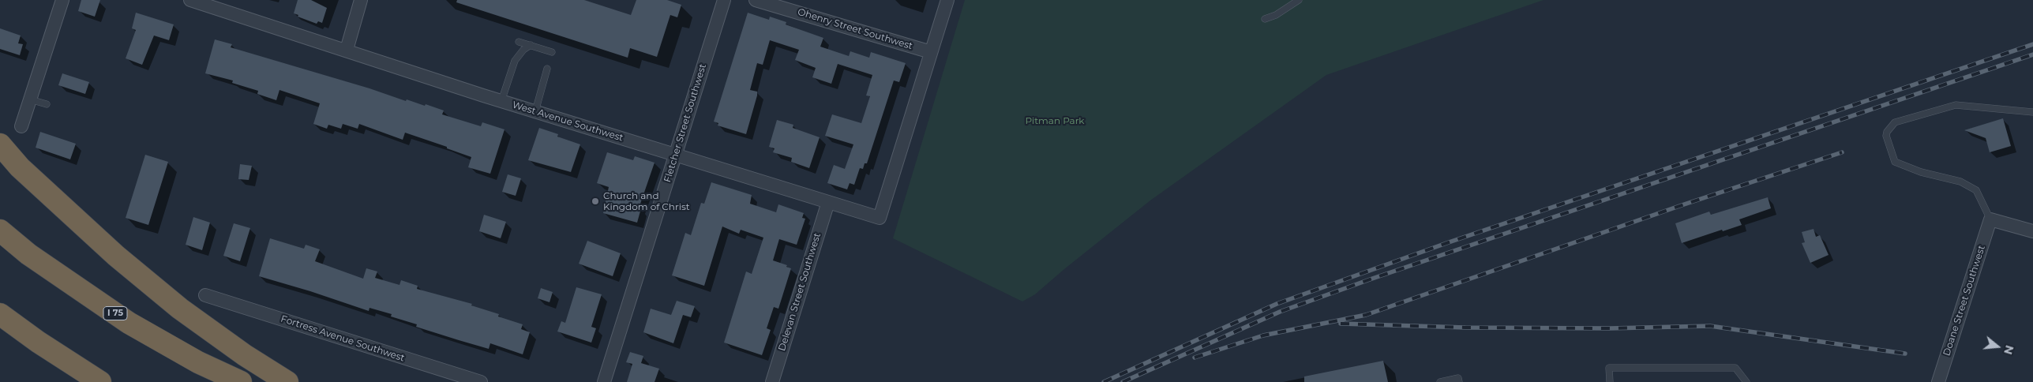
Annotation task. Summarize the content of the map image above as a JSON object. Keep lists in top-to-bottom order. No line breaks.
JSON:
{"streets":{"highway":["I 75"],"street":["Ohenry Street Southwest","West Avenue Southwest","Fletcher Street Southwest","Delevan Street Southwest","Doane Street Southwest","Fortress Avenue Southwest"]},"crossings":[["Ohenry Street Southwest","West Avenue Southwest"],["West Avenue Southwest","Fletcher Street Southwest"],["West Avenue Southwest","Delevan Street Southwest"]],"parks":["Pitman Park"],"places":["Church and Kingdom of Christ"],"north":"right"}
